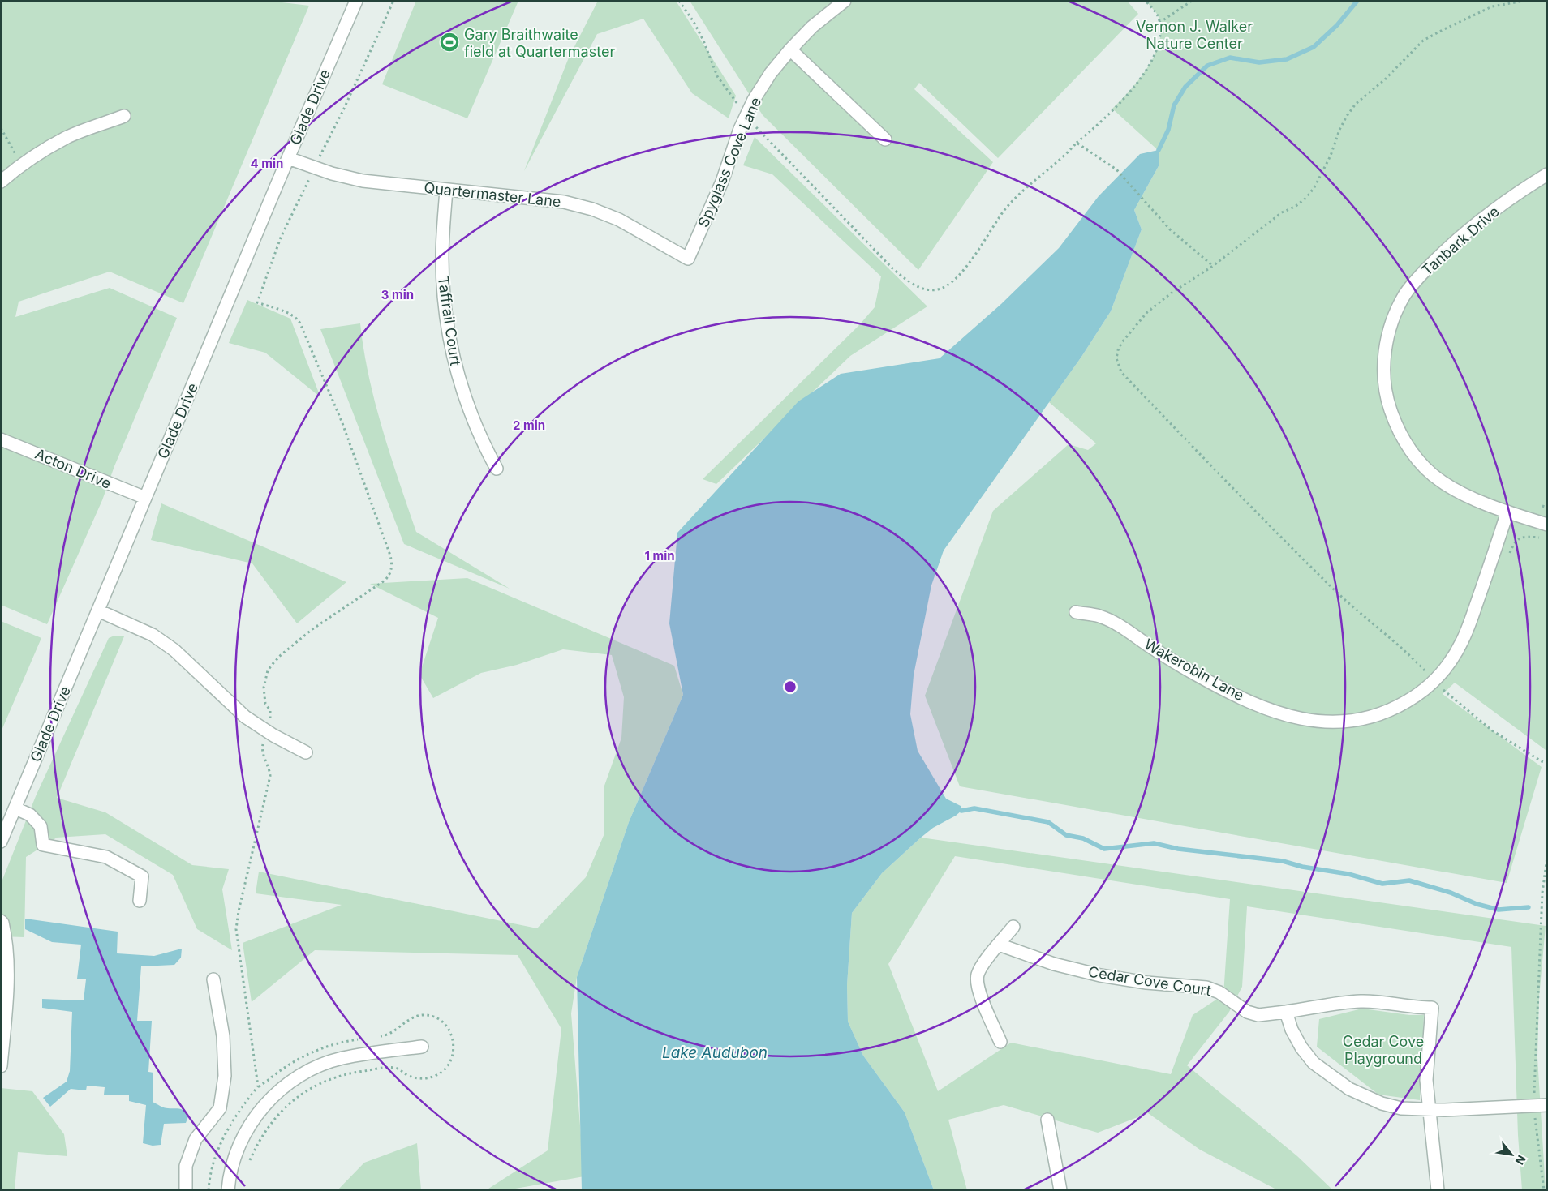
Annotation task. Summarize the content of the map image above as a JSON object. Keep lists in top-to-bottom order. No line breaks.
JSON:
{"streets":{"street":["Glade Drive","Spyglass Cove Lane","Quartermaster Lane","Tanbark Drive","Taffrail Court","Acton Drive","Wakerobin Lane","Cedar Cove Court"]},"crossings":[["Glade Drive","Quartermaster Lane"],["Glade Drive","Acton Drive"],["Spyglass Cove Lane","Quartermaster Lane"],["Quartermaster Lane","Taffrail Court"],["Tanbark Drive","Wakerobin Lane"]],"water":["Lake Audubon"],"parks":["Vernon J. Walker Nature Center","Cedar Cove Playground"],"places":{"sports":["Gary Braithwaite field at Quartermaster"]},"north":"bottom right","rings":["4 min","3 min","2 min","1 min"]}
